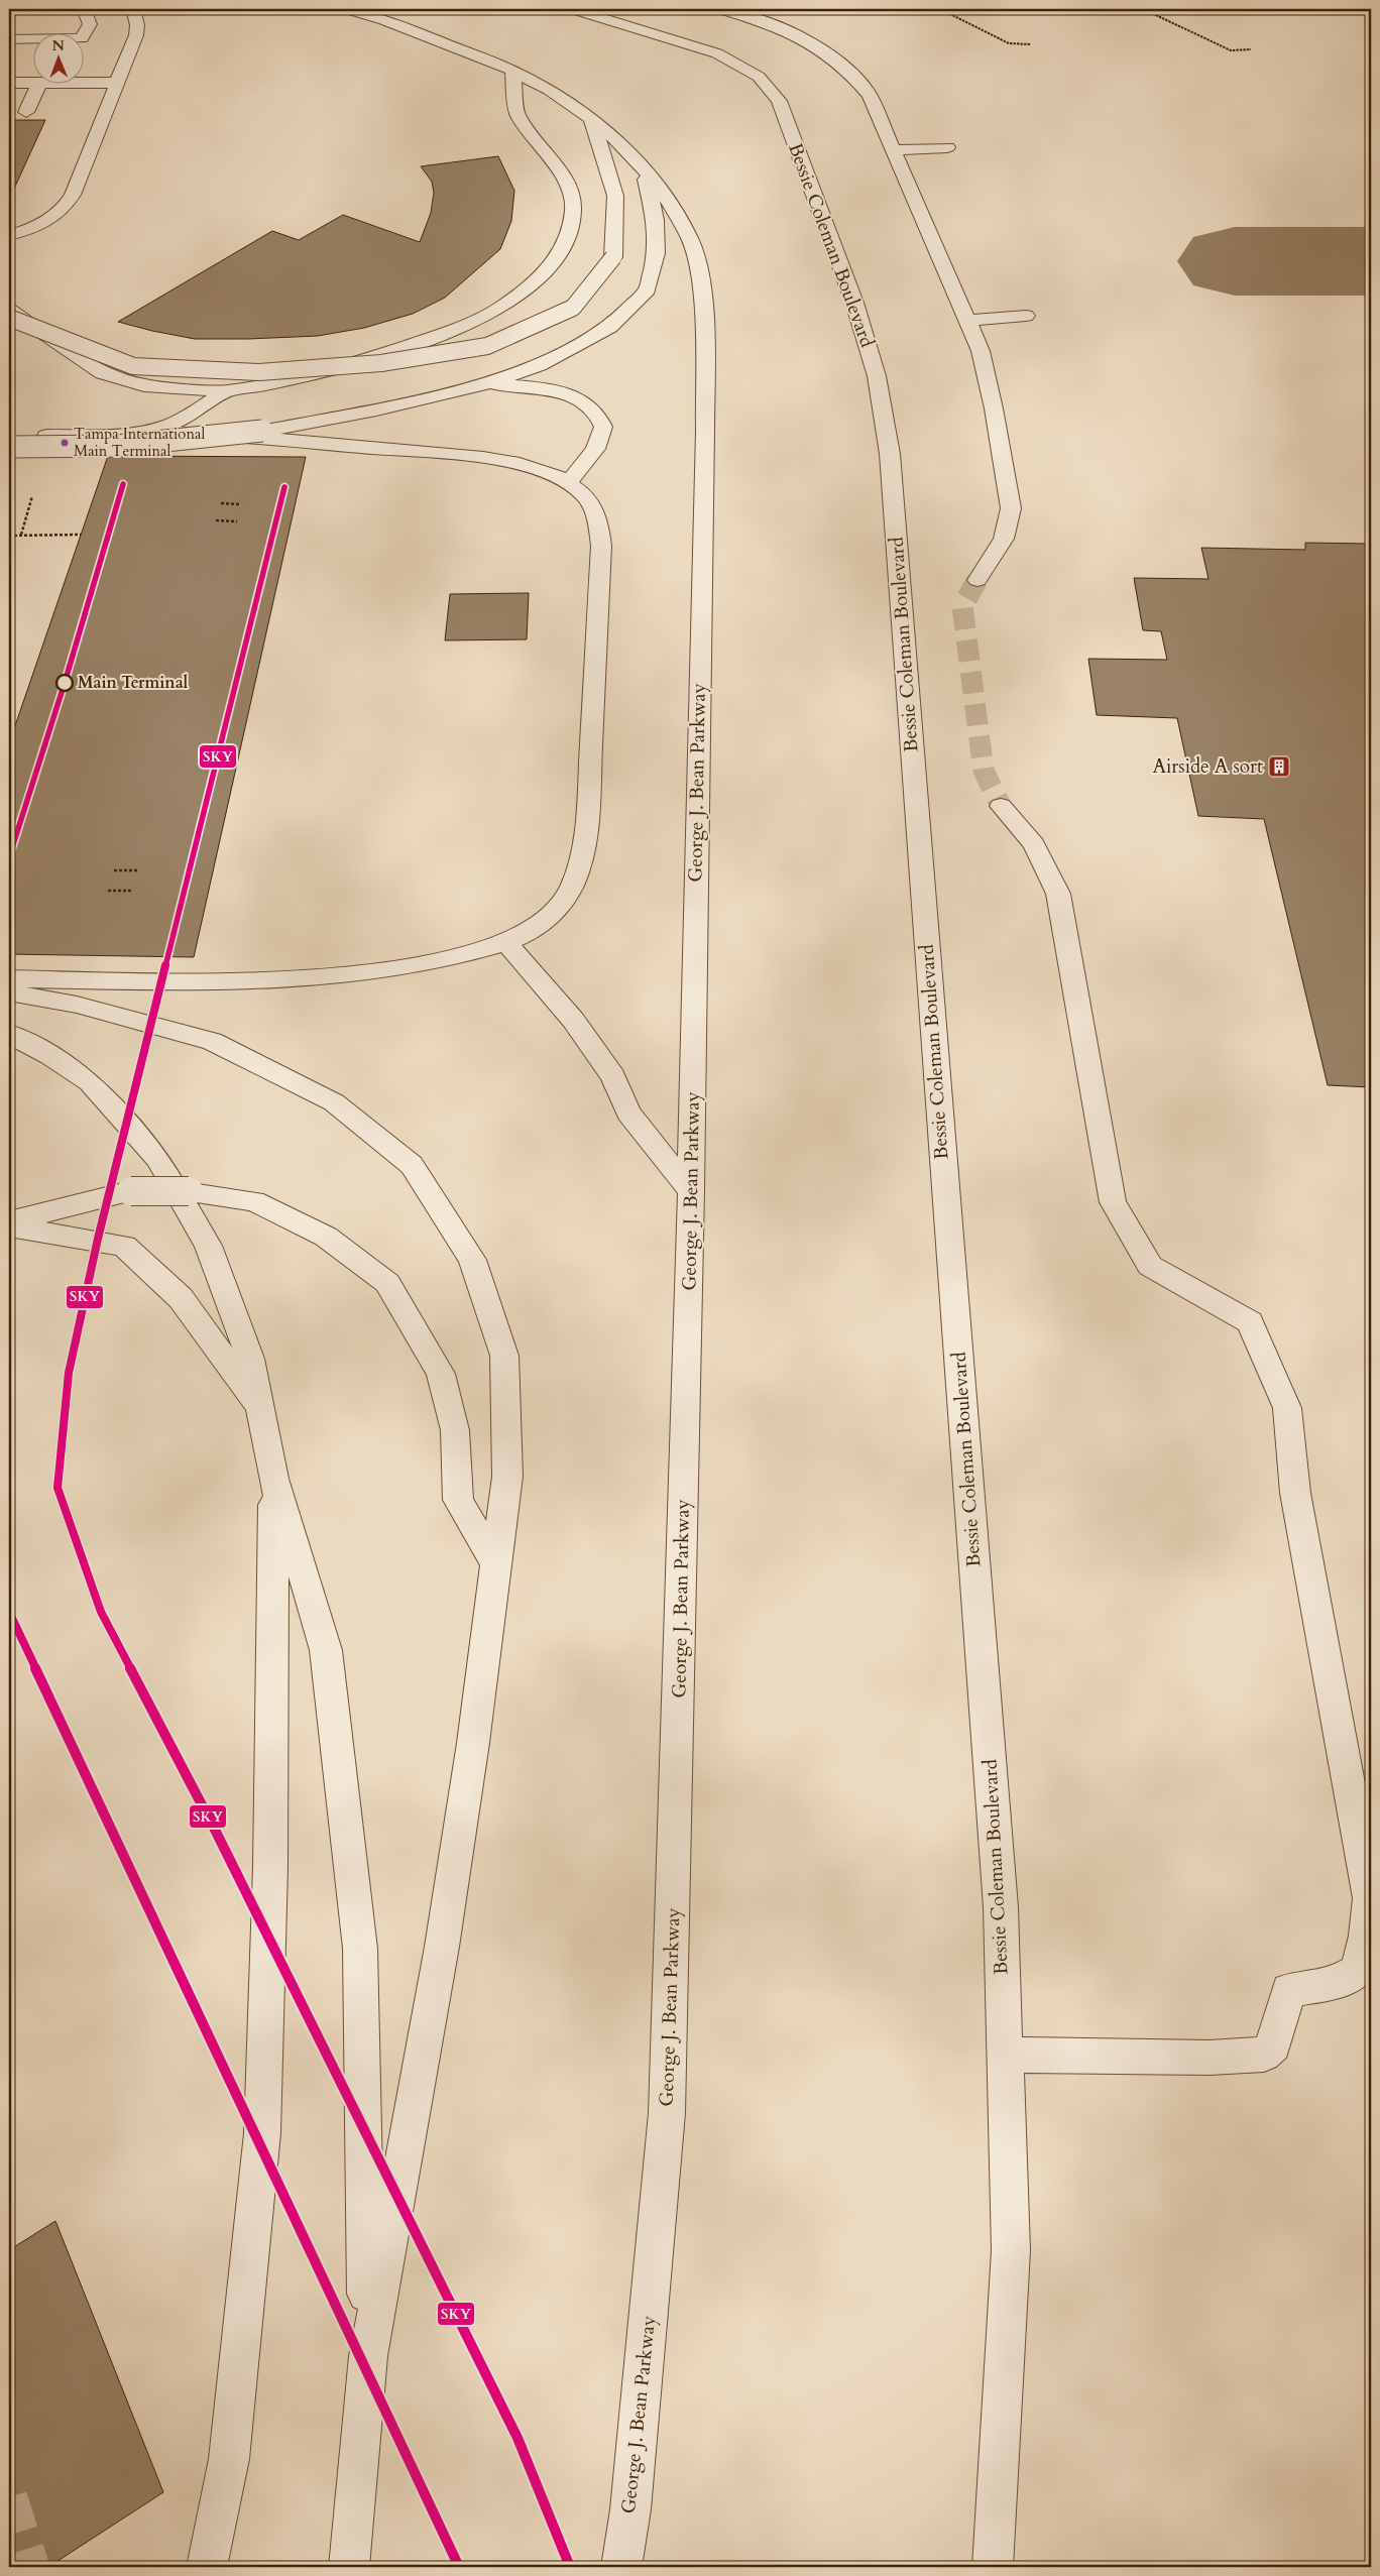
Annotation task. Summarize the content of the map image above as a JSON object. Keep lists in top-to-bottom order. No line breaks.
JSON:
{"streets":{"street":["Bessie Coleman Boulevard","George J. Bean Parkway"]},"places":{"other":["Tampa International Main Terminal","Main Terminal"],"building":["Airside A sort"]},"lines":["transit line SKY"],"north":"top"}
